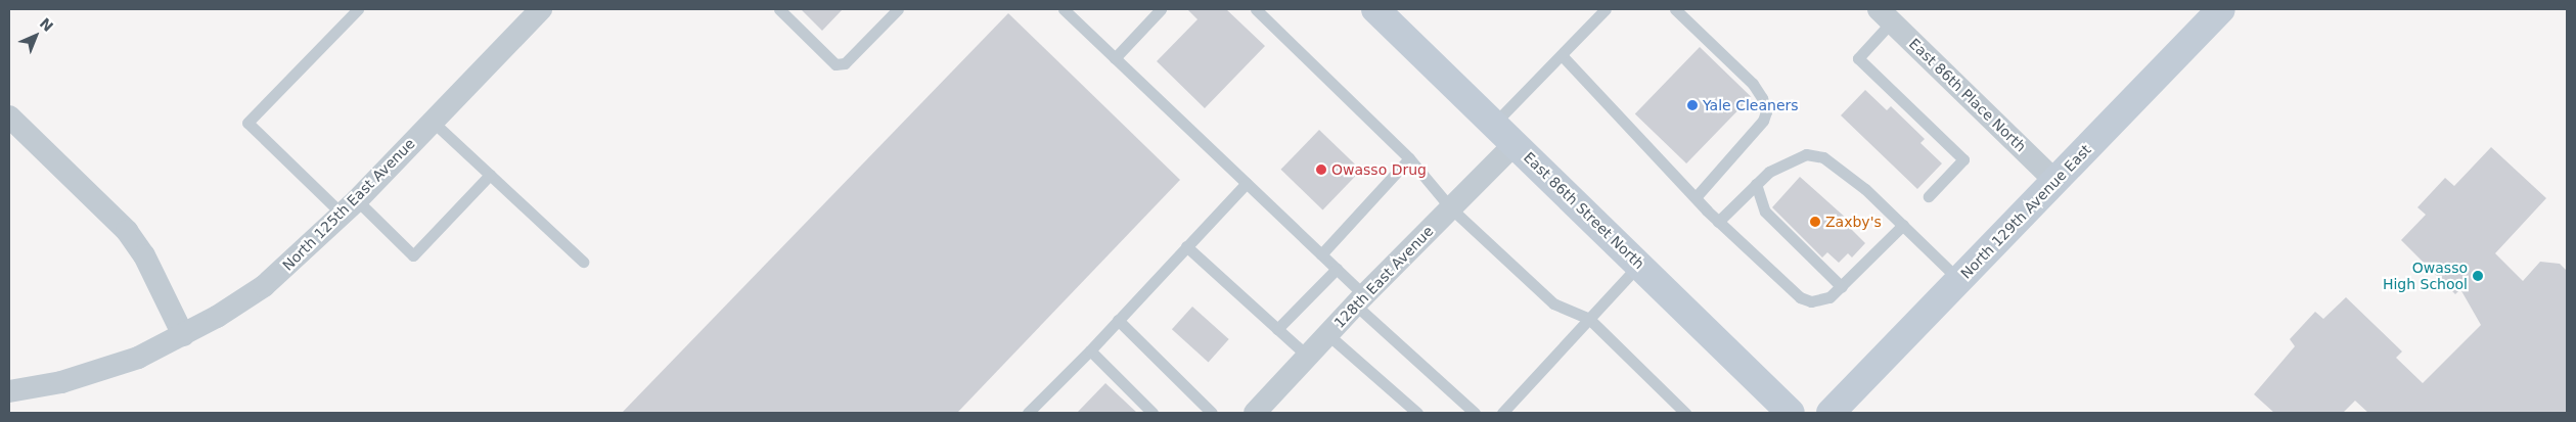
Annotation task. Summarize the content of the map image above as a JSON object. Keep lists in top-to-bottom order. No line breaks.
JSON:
{"streets":{"main road":["East 86th Street North","North 129th Avenue East"],"street":["East 86th Place North","North 125th East Avenue","128th East Avenue"]},"crossings":[["East 86th Place North","North 129th Avenue East"],["East 86th Street North","128th East Avenue"]],"places":["Yale Cleaners","Owasso Drug","Zaxby's","Owasso High School"],"north":"top right"}
